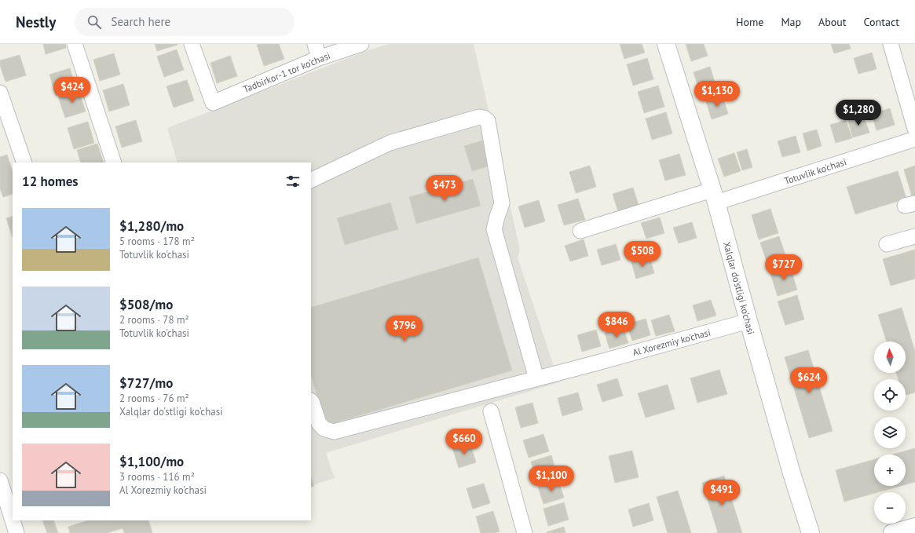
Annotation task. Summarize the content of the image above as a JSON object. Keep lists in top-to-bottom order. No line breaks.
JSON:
{"streets":{"street":["Tadbirkor-1 tor ko'chasi","Totuvlik ko'chasi","Xalqlar do'stligi ko'chasi","Al Xorezmiy ko'chasi"]},"crossings":[["Totuvlik ko'chasi","Xalqlar do'stligi ko'chasi"],["Xalqlar do'stligi ko'chasi","Al Xorezmiy ko'chasi"]],"north":"top","page":{"header":"Nestly","search":"Search here","nav":["Home","Map","About","Contact"],"price":["$424","$1,130","$1,280","$473","$508","$727","$846","$796","$624","$660","$1,100","$491"],"heading":"12 homes","list":[{"name":"$1,280/mo","note":"5 rooms · 178 m² · Totuvlik ko'chasi"},{"name":"$508/mo","note":"2 rooms · 78 m² · Totuvlik ko'chasi"},{"name":"$727/mo","note":"2 rooms · 76 m² · Xalqlar do'stligi ko'chasi"},{"name":"$1,100/mo","note":"3 rooms · 116 m² · Al Xorezmiy ko'chasi"}],"map_buttons":["+","−"]}}
